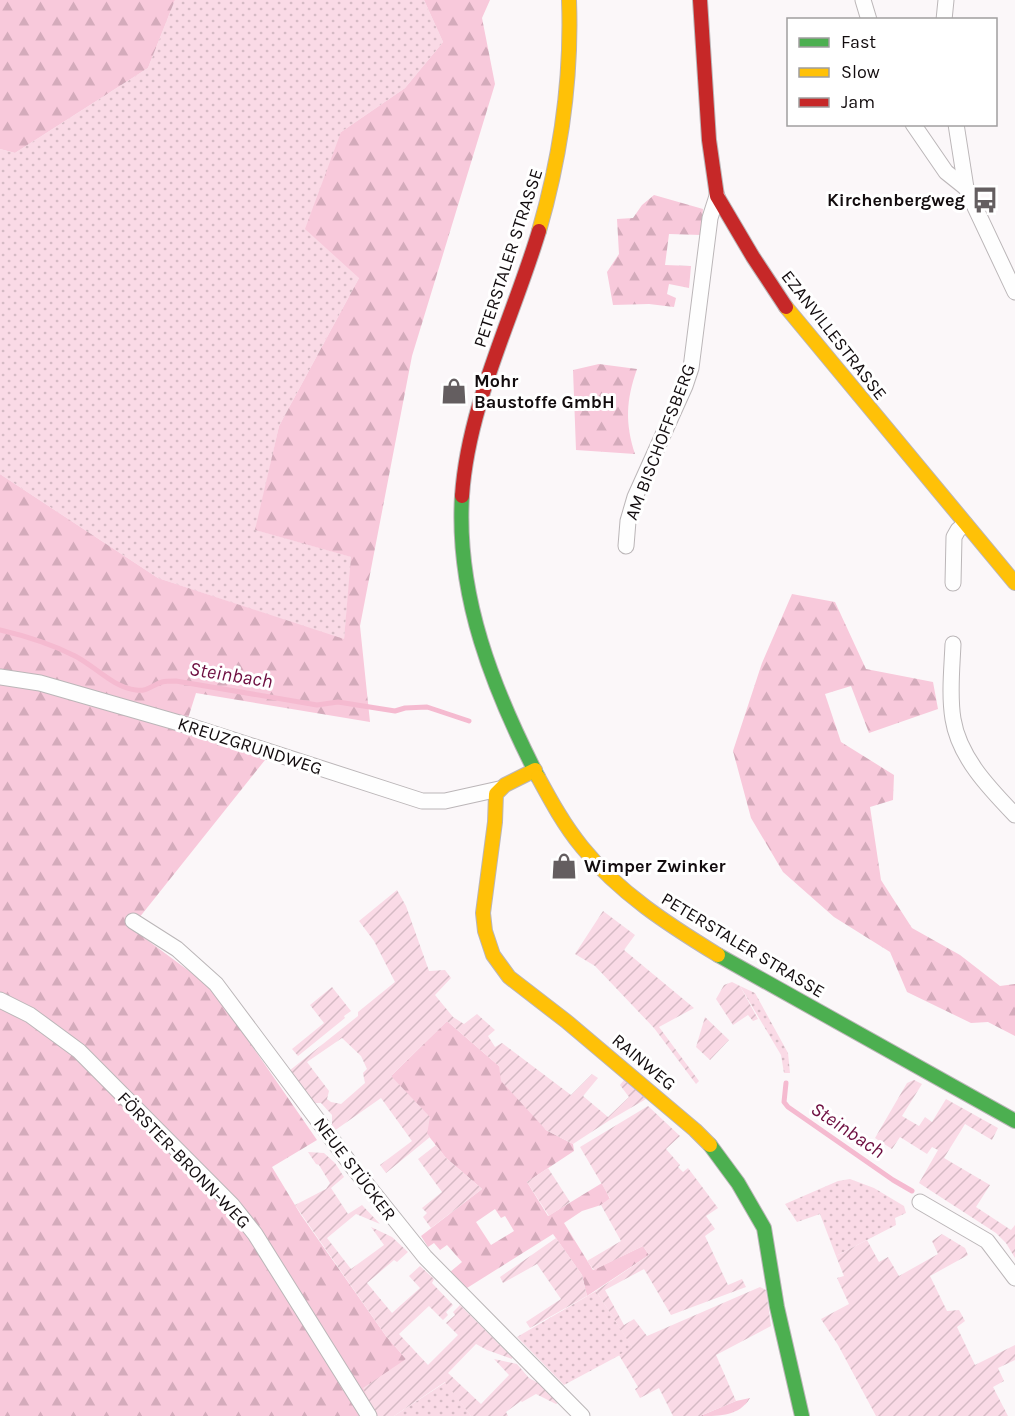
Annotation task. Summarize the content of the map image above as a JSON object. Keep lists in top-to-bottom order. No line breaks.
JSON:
{"streets":{"street":["PETERSTALER STRASSE","EZANVILLESTRASSE","AM BISCHOFFSBERG","KREUZGRUNDWEG","RAINWEG","FÖRSTER-BRONN-WEG","NEUE STÜCKER"]},"crossings":[["EZANVILLESTRASSE","AM BISCHOFFSBERG"],["KREUZGRUNDWEG","RAINWEG"]],"water":["Steinbach"],"places":{"bus stop":["Kirchenbergweg"],"shop":["Mohr Baustoffe GmbH","Wimper Zwinker"]},"legend":["Fast","Slow","Jam"]}
